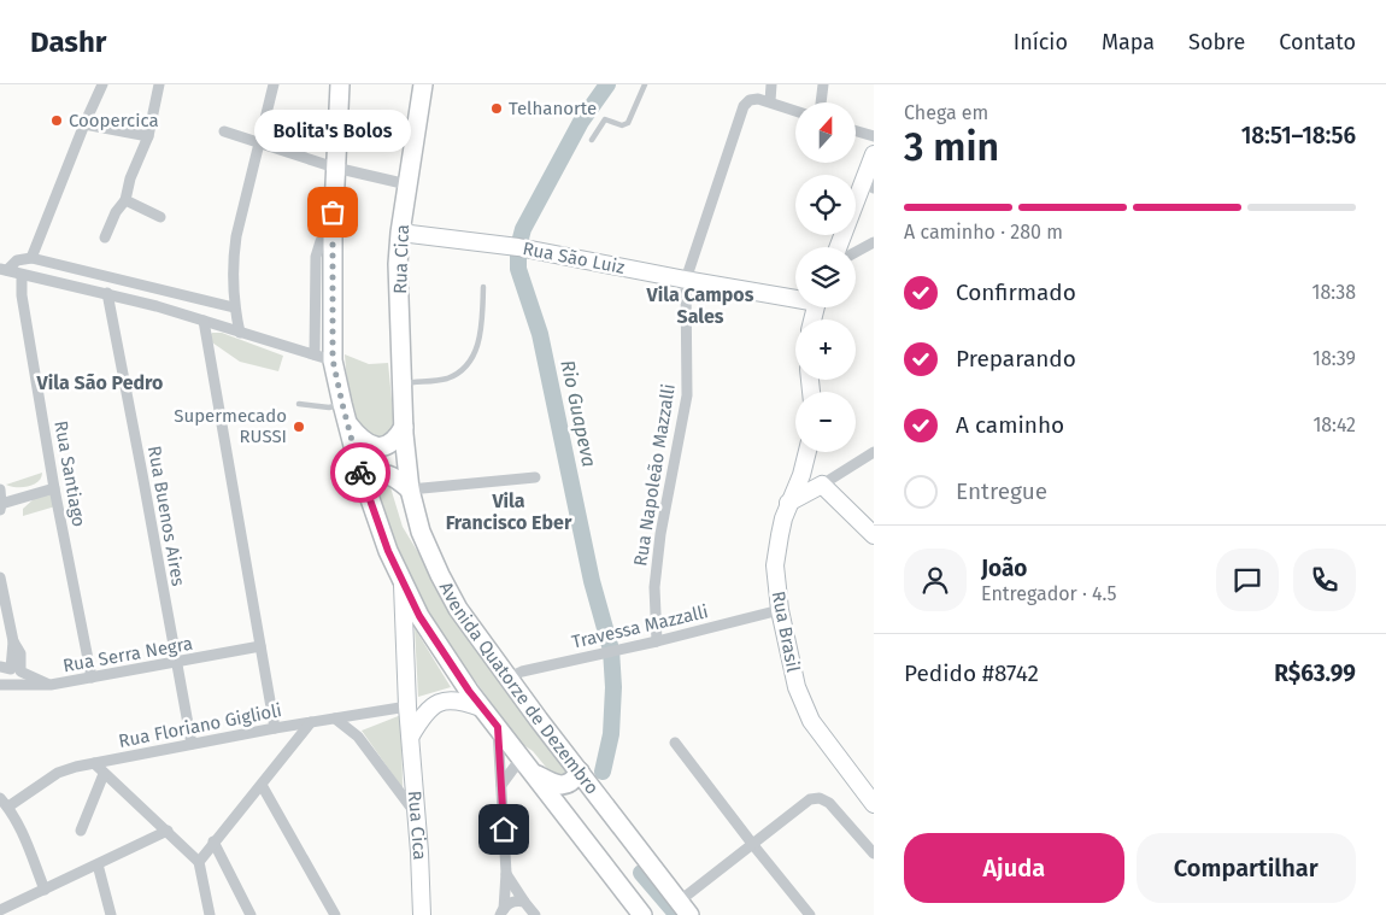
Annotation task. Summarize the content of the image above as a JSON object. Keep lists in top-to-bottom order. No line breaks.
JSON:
{"streets":{"main road":["Rua São Luiz","Rua Cica","Rua Brasil","Avenida Quatorze de Dezembro"],"street":["Rua Santiago","Rua Napoleão Mazzalli","Rua Buenos Aires","Travessa Mazzalli","Rua Serra Negra","Rua Floriano Giglioli"]},"crossings":[["Rua São Luiz","Rua Cica"],["Rua São Luiz","Rua Napoleão Mazzalli"],["Rua Cica","Avenida Quatorze de Dezembro"],["Rua Cica","Rua Floriano Giglioli"],["Rua Santiago","Rua Serra Negra"],["Rua Napoleão Mazzalli","Travessa Mazzalli"],["Rua Buenos Aires","Rua Serra Negra"],["Rua Buenos Aires","Rua Floriano Giglioli"],["Travessa Mazzalli","Rua Brasil"],["Travessa Mazzalli","Avenida Quatorze de Dezembro"]],"districts":["Vila Campos Sales","Vila São Pedro","Vila Francisco Eber"],"water":["Rio Guapeva"],"places":["Telhanorte","Coopercica","Bolita's Bolos","Supermecado RUSSI"],"north":"top","page":{"header":"Dashr","nav":["Início","Mapa","Sobre","Contato"],"heading":["3 min","Chega em","18:51–18:56"],"panel":["João","Entregador · 4.5","Pedido #8742","R$63.99"],"map_buttons":["+","−"],"bubble":"Bolita's Bolos","bar":"A caminho · 280 m","list":[["Confirmado","18:38"],["Preparando","18:39"],["A caminho","18:42"],"Entregue"],"buttons":["Ajuda","Compartilhar"]}}
